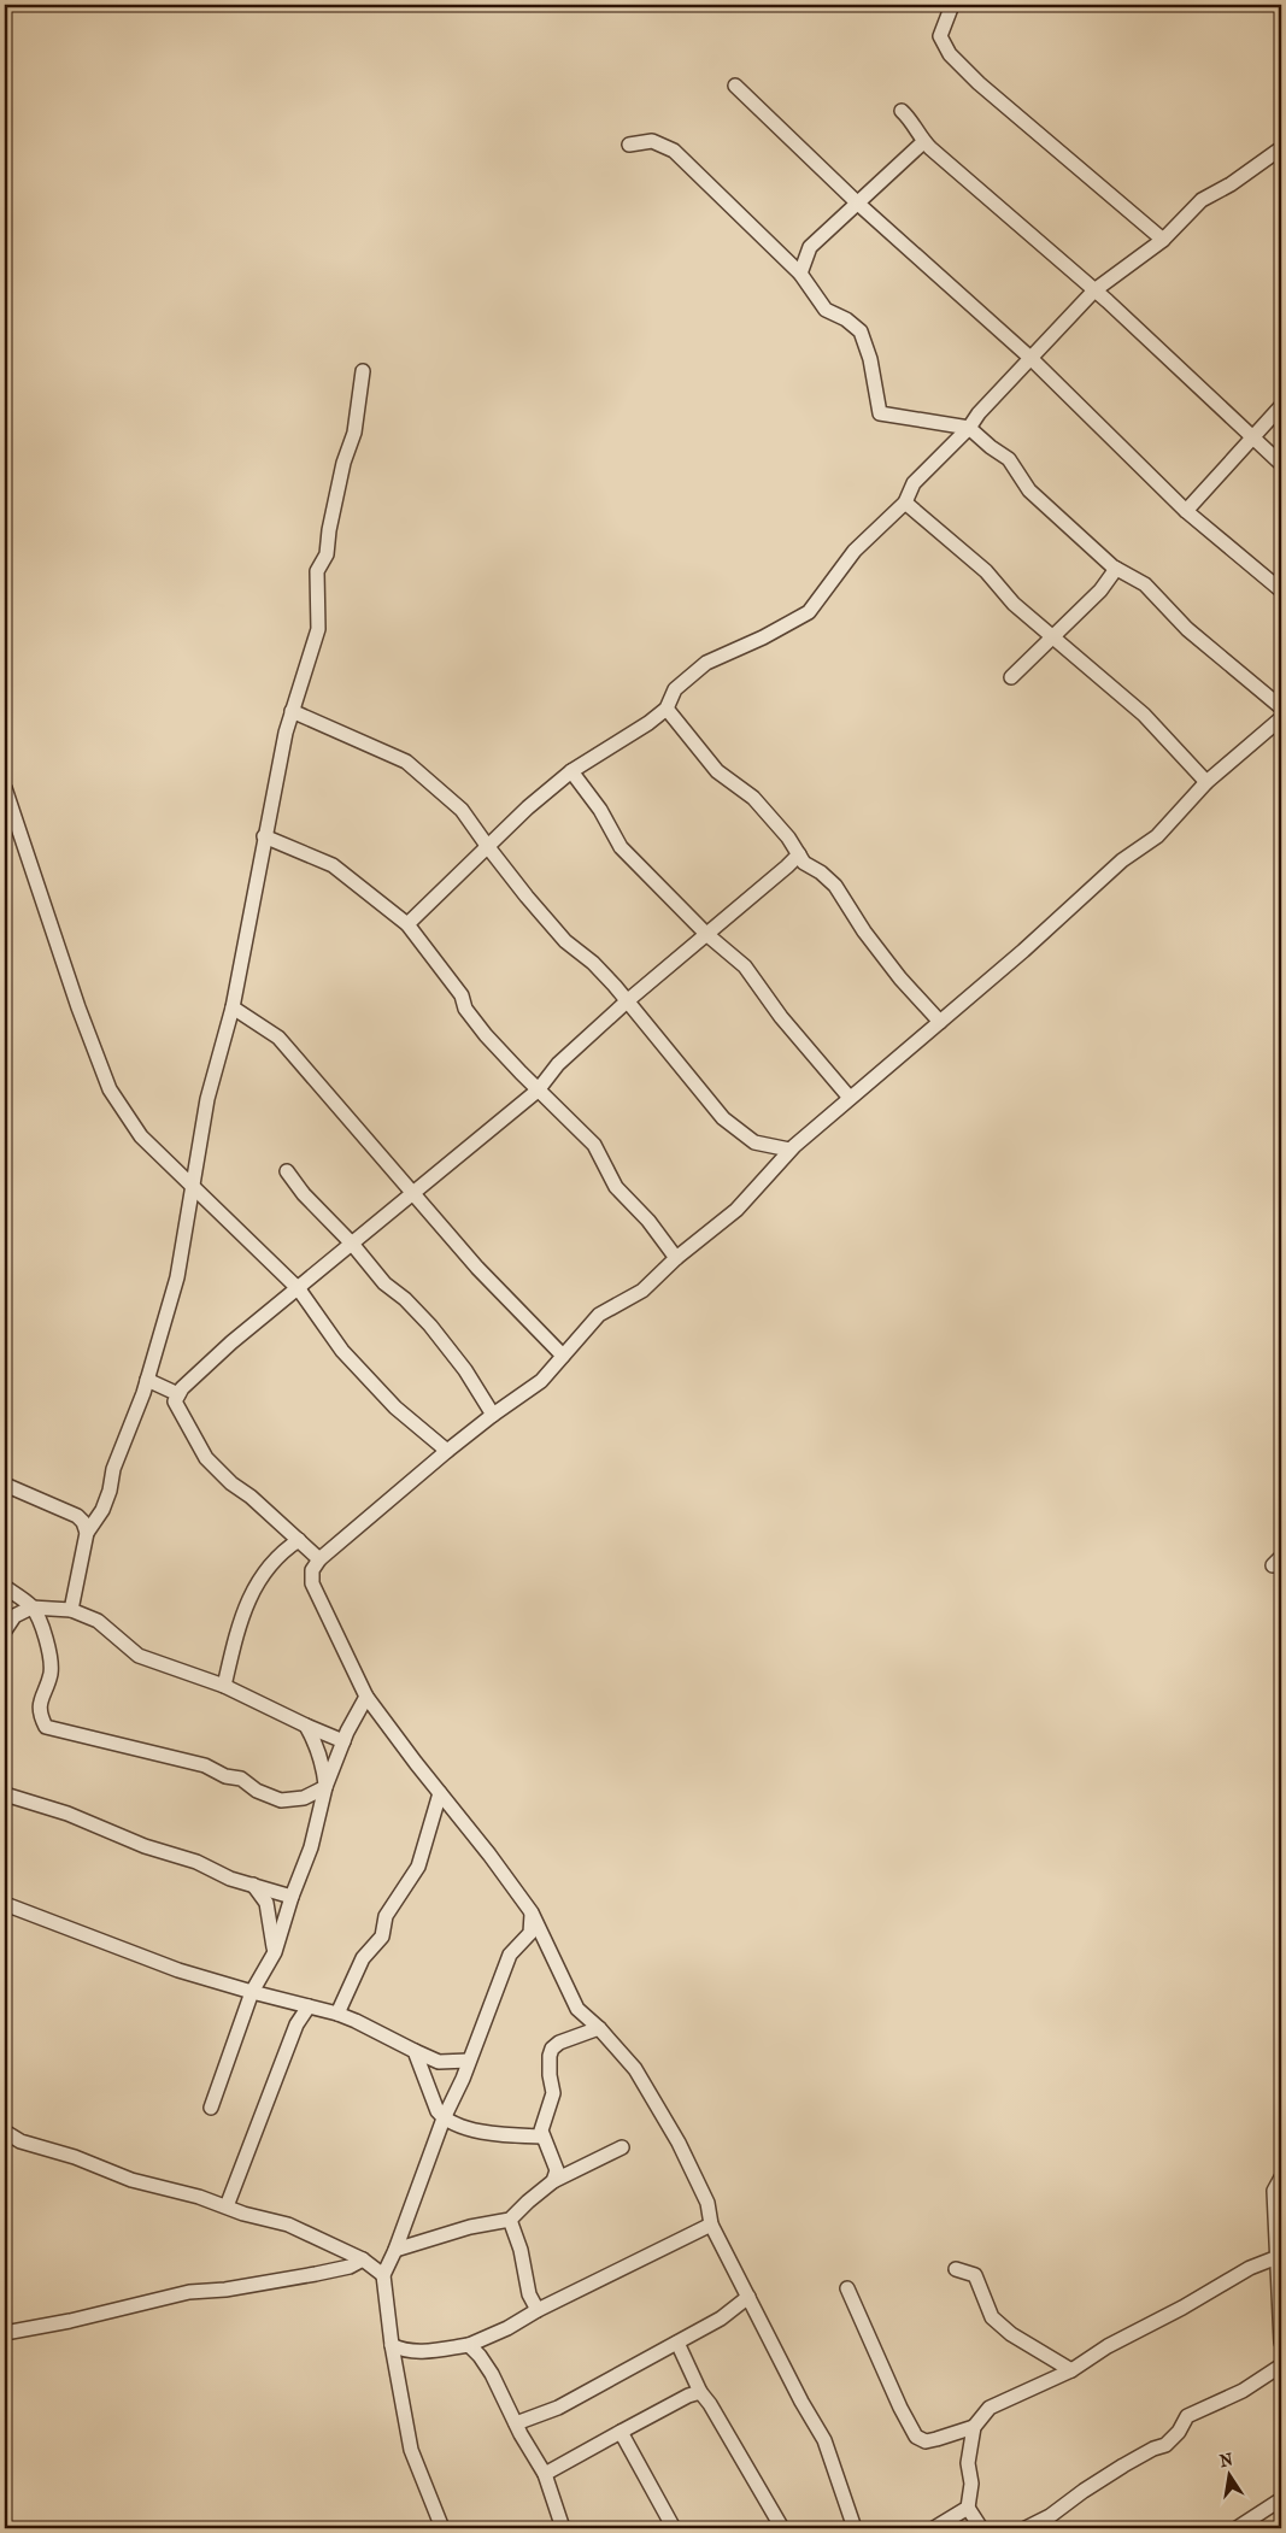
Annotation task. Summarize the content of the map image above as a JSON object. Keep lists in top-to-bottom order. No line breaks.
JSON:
{"north":"top"}
